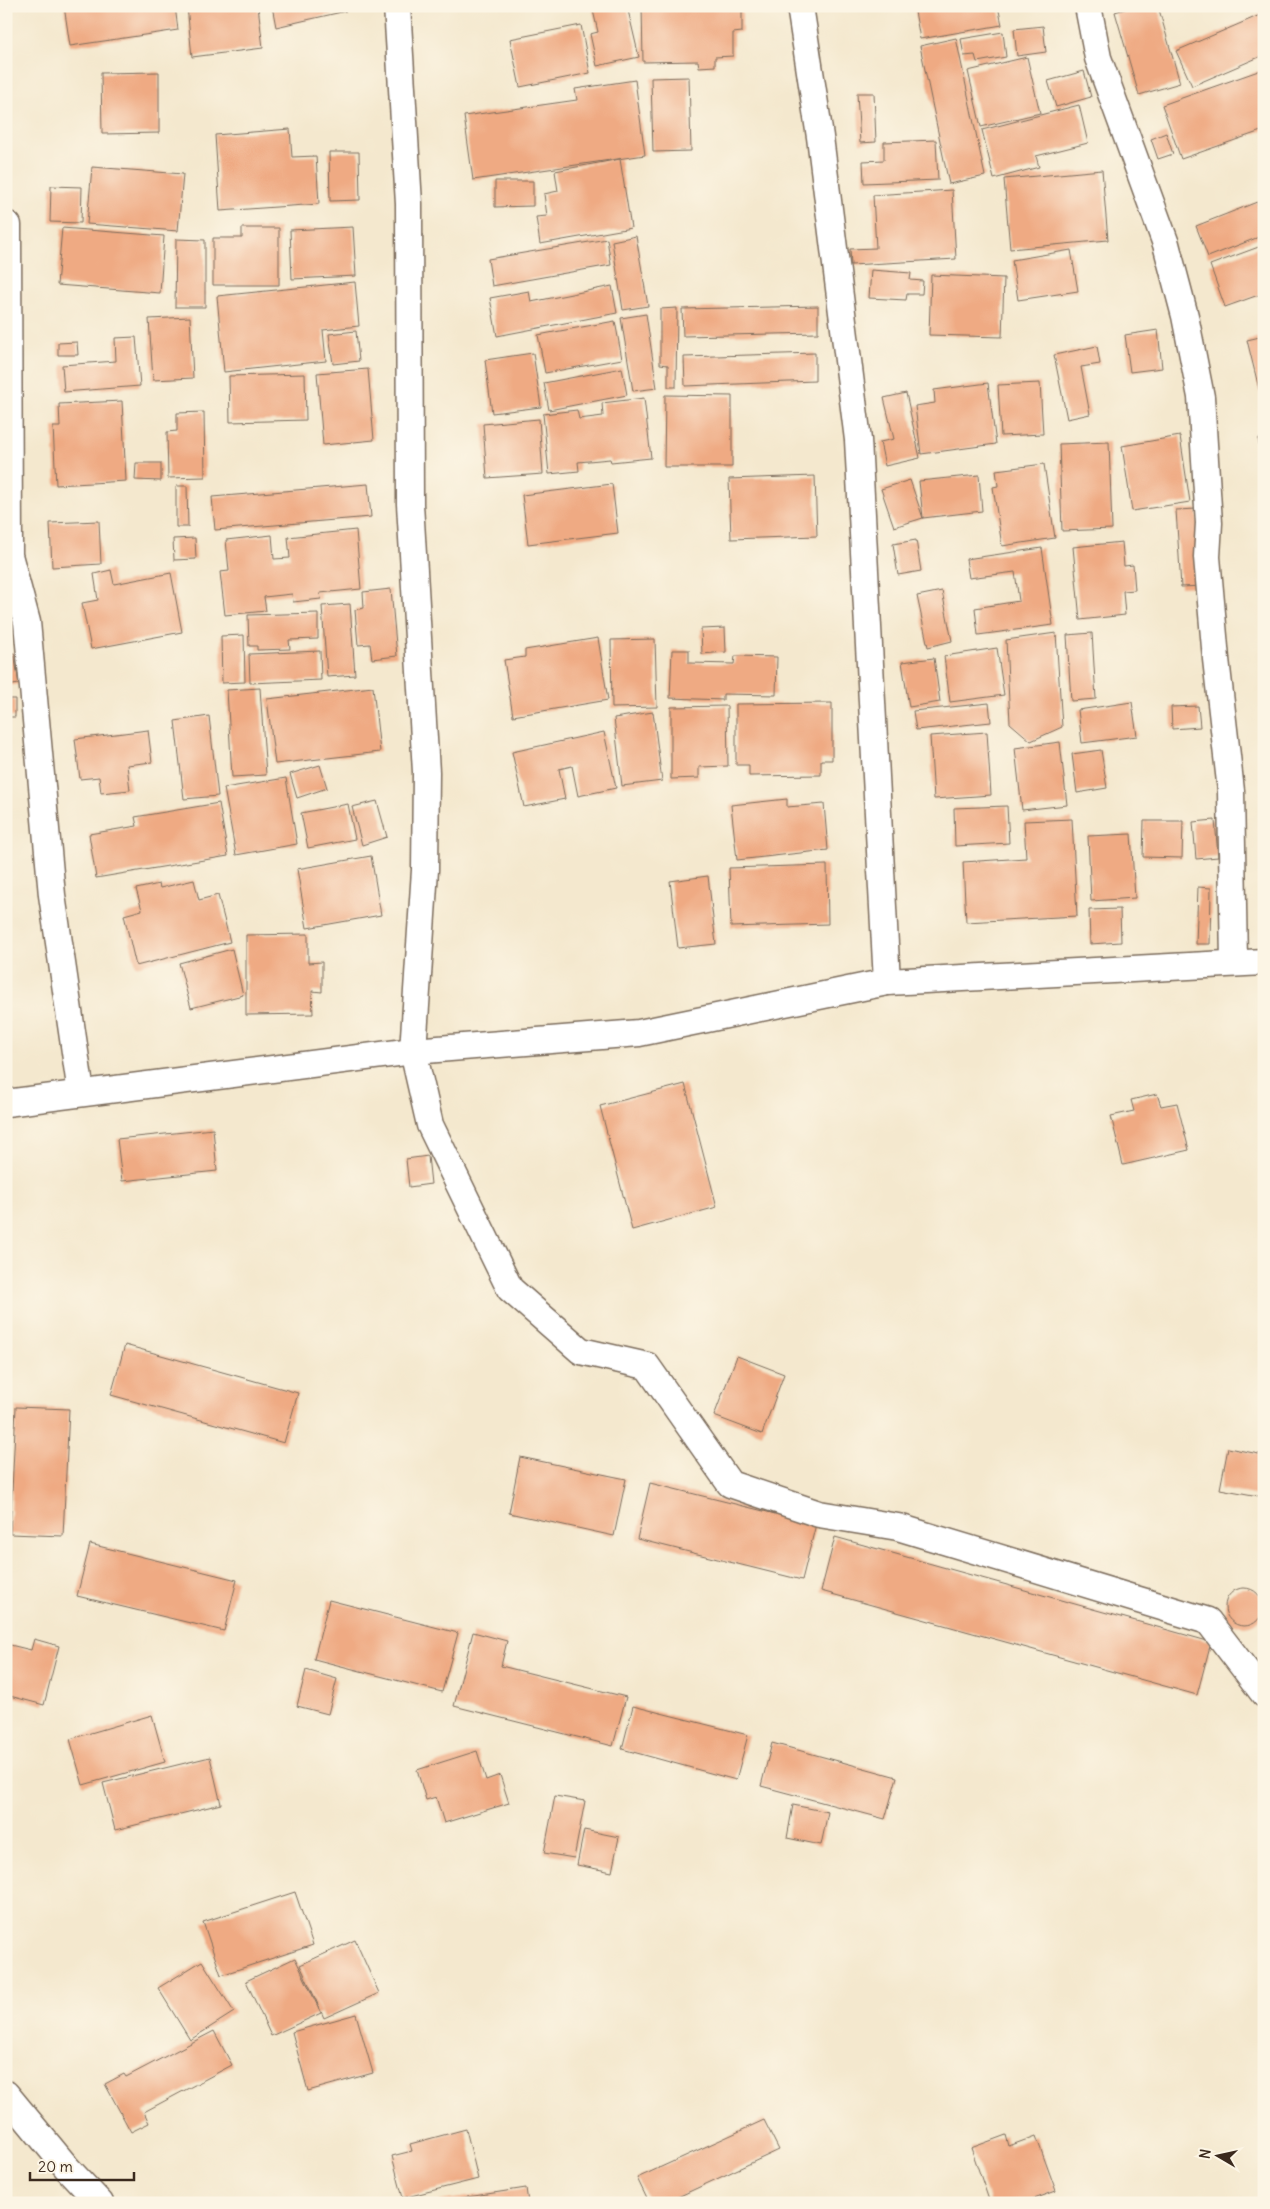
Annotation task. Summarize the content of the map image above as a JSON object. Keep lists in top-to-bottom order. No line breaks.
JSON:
{"scale_bar":"20 m","north":"left"}
